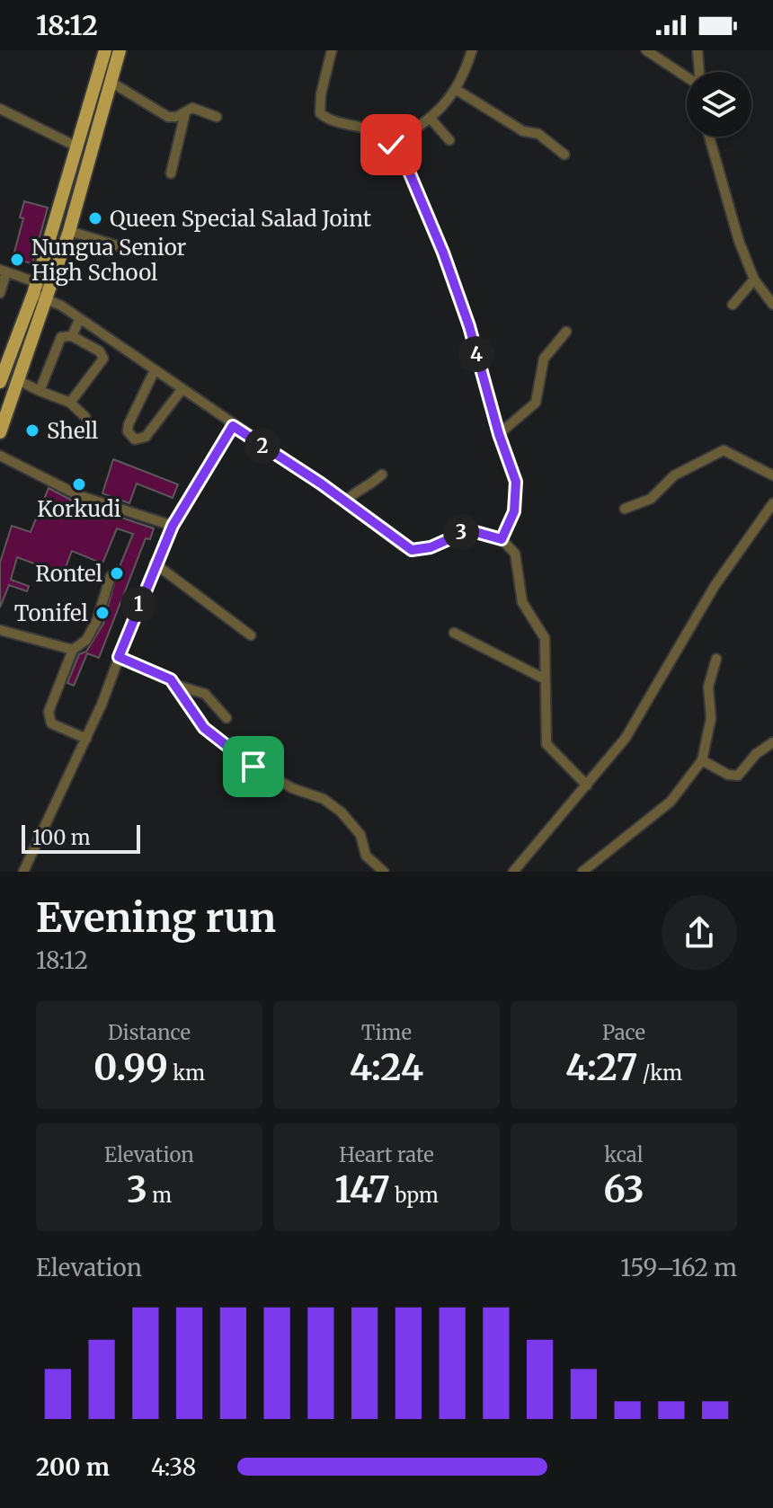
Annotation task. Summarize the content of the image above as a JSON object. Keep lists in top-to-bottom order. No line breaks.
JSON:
{"places":["Queen Special Salad Joint","Nungua Senior High School","Shell","Korkudi","Rontel","Tonifel"],"scale_bar":"100 m","page":{"status":"18:12","pins":["4","2","3","1"],"scale":"100 m","heading":["Evening run","18:12"],"stats":[["Distance","0.99 km"],["Time","4:24"],["Pace","4:27 /km"],["Elevation","3 m"],["Heart rate","147 bpm"],["kcal","63"]],"chart":["Elevation","159–162 m"],"list":[{"name":"200 m","note":"4:38"}]}}
